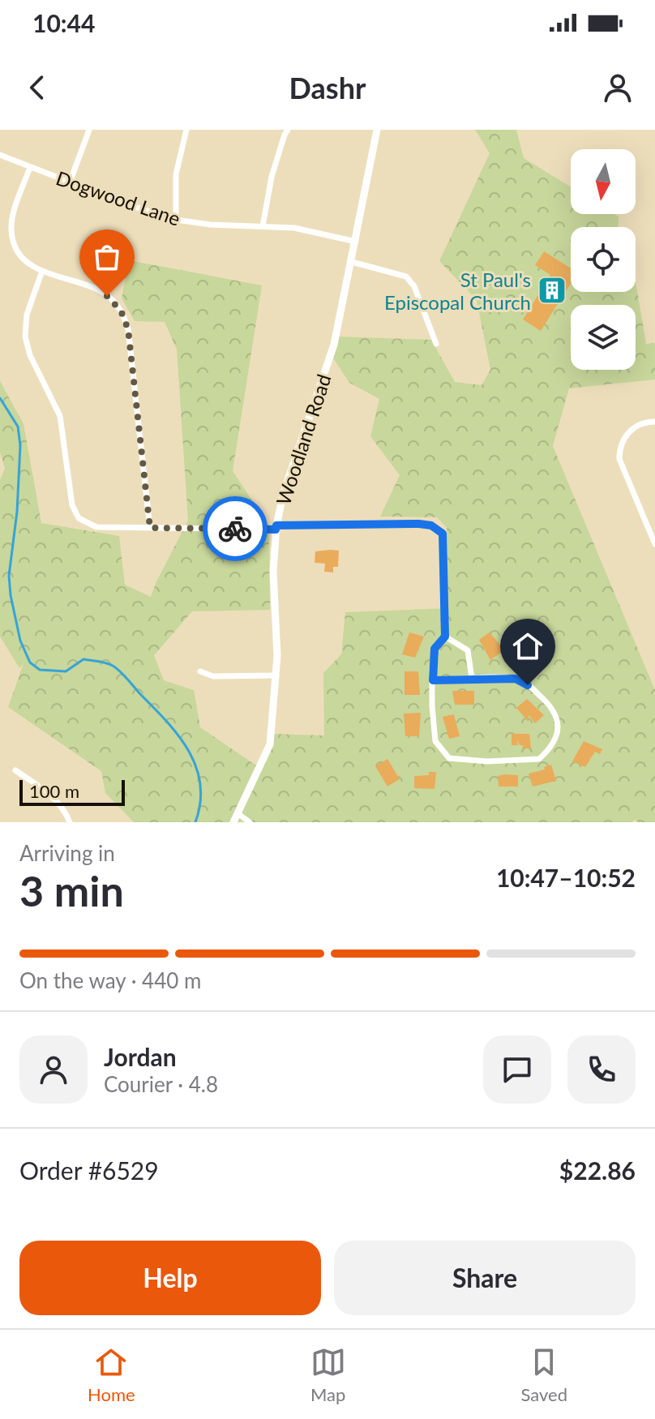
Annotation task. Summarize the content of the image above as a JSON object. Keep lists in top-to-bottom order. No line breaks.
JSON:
{"streets":{"street":["Dogwood Lane","Woodland Road"]},"crossings":[["Dogwood Lane","Woodland Road"]],"places":{"building":["St Paul's Episcopal Church"]},"scale_bar":"100 m","north":"bottom","page":{"status":"10:44","header":"Dashr","scale":"100 m","heading":["3 min","Arriving in","10:47–10:52"],"panel":["Jordan","Courier · 4.8","Order #6529","$22.86"],"bar":"On the way · 440 m","buttons":["Help","Share"],"tabs":["Home","Map","Saved"]}}
